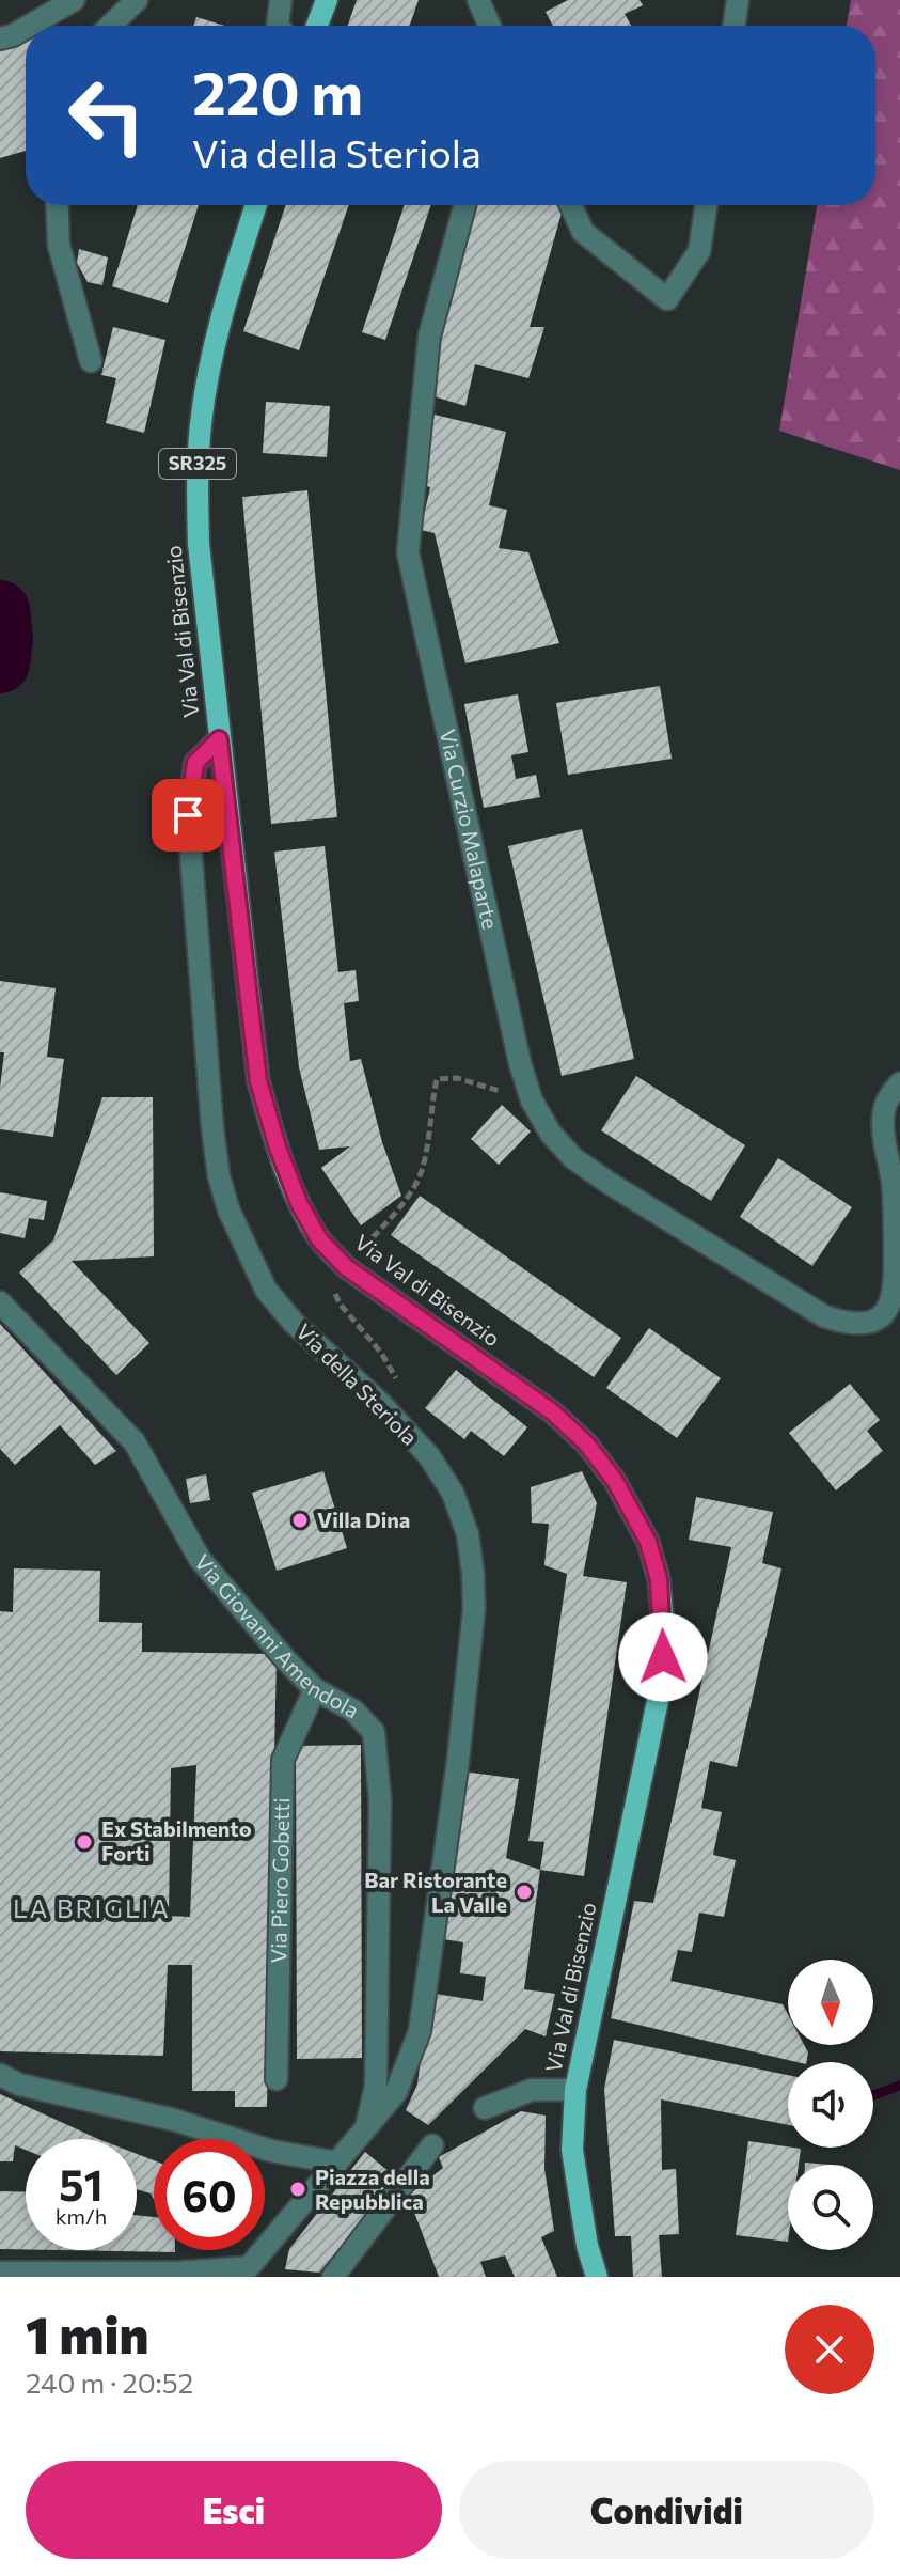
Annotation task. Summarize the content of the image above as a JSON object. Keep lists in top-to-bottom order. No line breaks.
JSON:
{"streets":{"main road":["SR325","Via Val di Bisenzio"],"street":["Via Curzio Malaparte","Via della Steriola","Via Giovanni Amendola","Via Piero Gobetti"]},"crossings":[["Via Val di Bisenzio","Via della Steriola"],["Via della Steriola","Via Giovanni Amendola"],["Via Giovanni Amendola","Via Piero Gobetti"]],"districts":["LA BRIGLIA"],"places":["Villa Dina","Ex Stabilmento Forti","Bar Ristorante La Valle","Piazza della Repubblica"],"north":"bottom","page":{"turn":["220 m","Via della Steriola"],"speed":"51 km/h","limit":"60","heading":["1 min","240 m · 20:52"],"buttons":["Esci","Condividi"]}}
